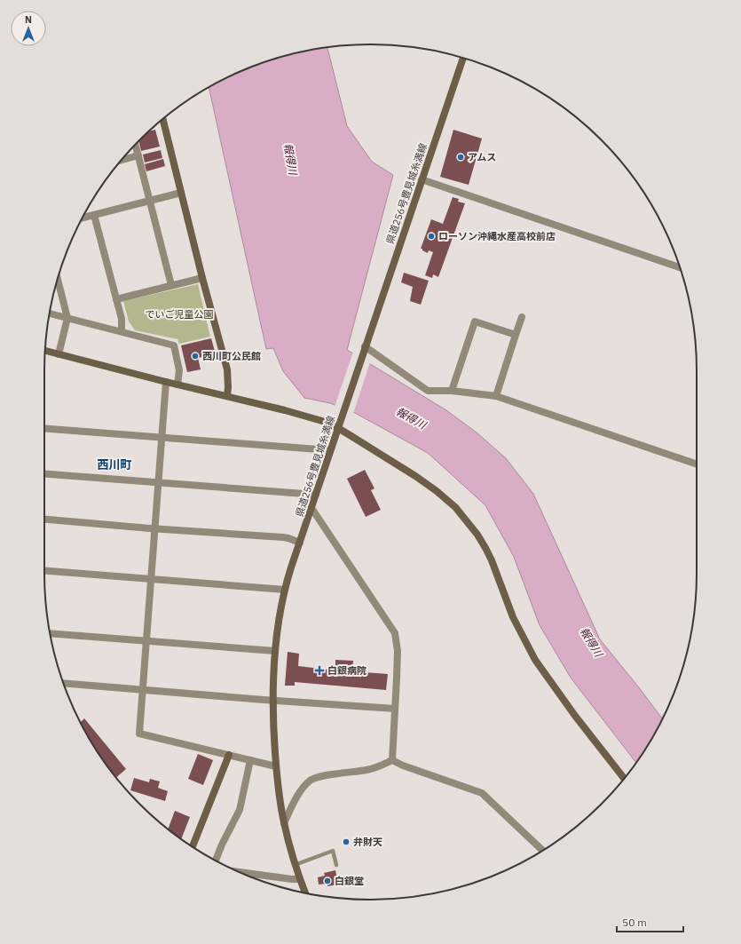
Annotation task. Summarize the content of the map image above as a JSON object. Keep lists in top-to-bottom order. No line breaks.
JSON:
{"streets":{"street":["県道256号豊見城糸満線"]},"districts":["西川町"],"water":["報得川"],"parks":["でいご児童公園"],"places":{"other":["アムス","ローソン沖縄水産高校前店","西川町公民館","弁財天","白銀堂"],"health":["白銀病院"]},"scale_bar":"50 m","north":"top"}
